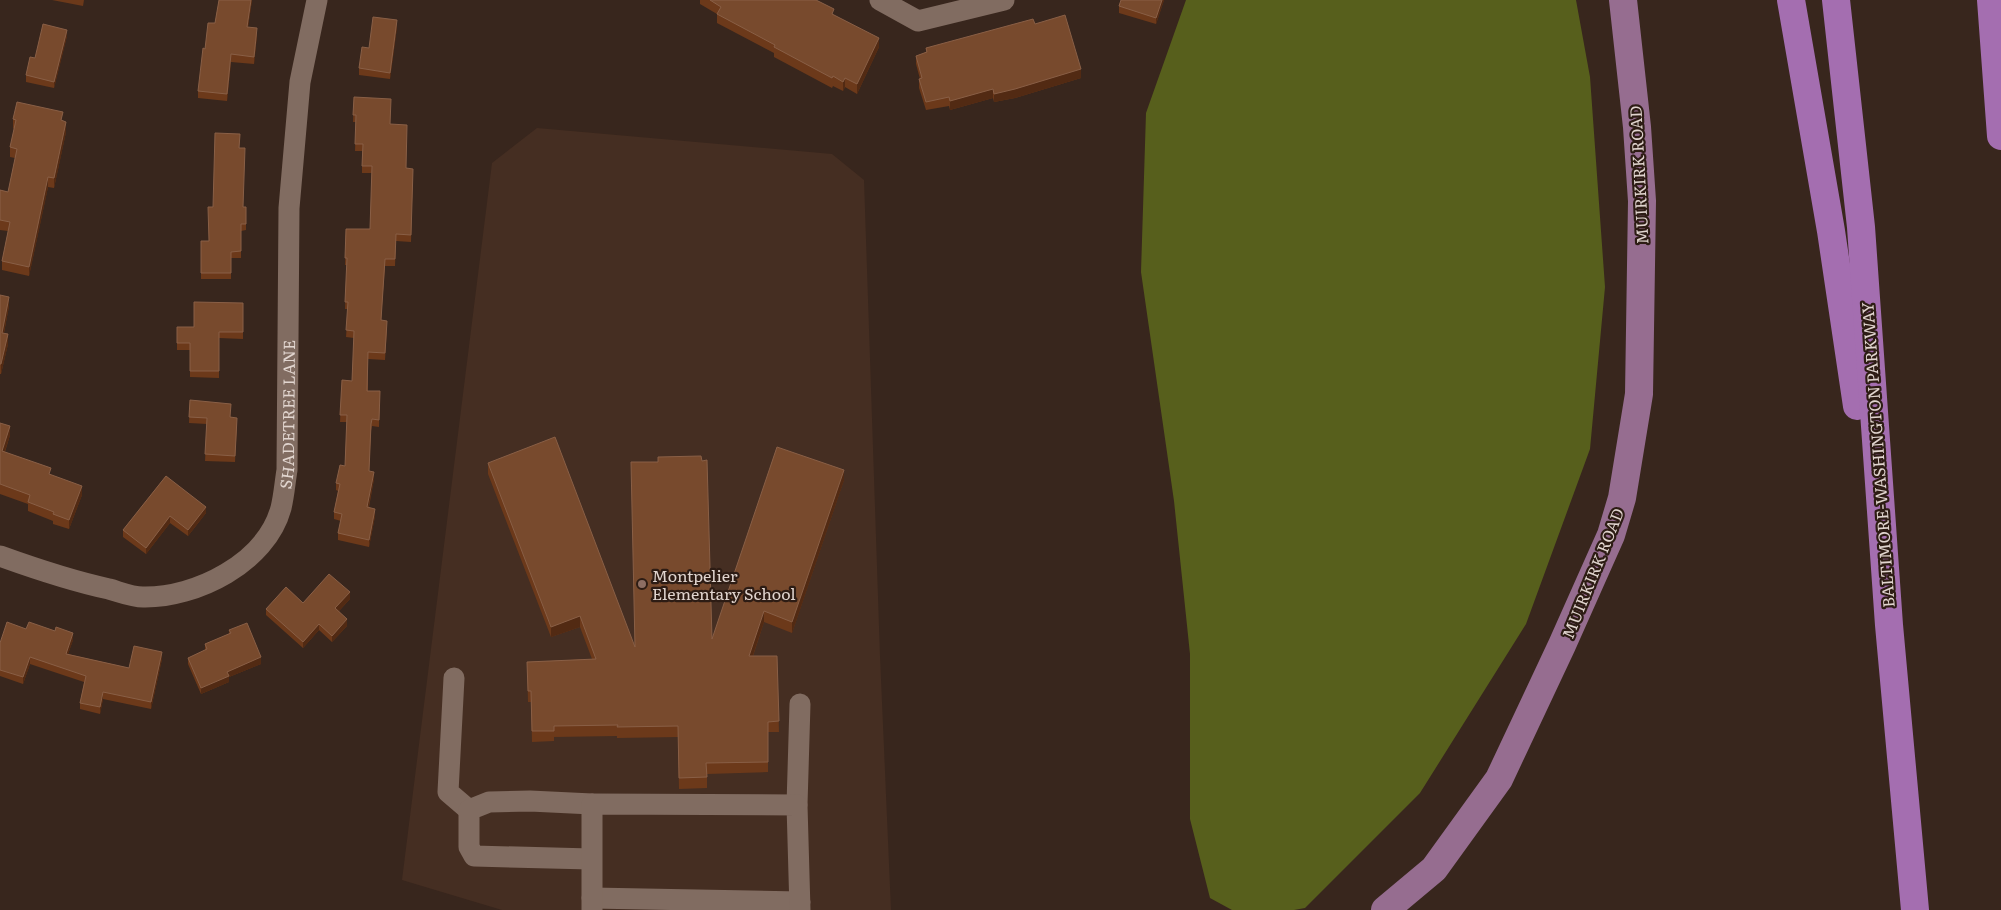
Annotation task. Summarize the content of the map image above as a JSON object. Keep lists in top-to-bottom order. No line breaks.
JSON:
{"streets":{"highway":["BALTIMORE-WASHINGTON PARKWAY"],"main road":["MUIRKIRK ROAD"],"street":["SHADETREE LANE"]},"places":["Montpelier Elementary School"]}
